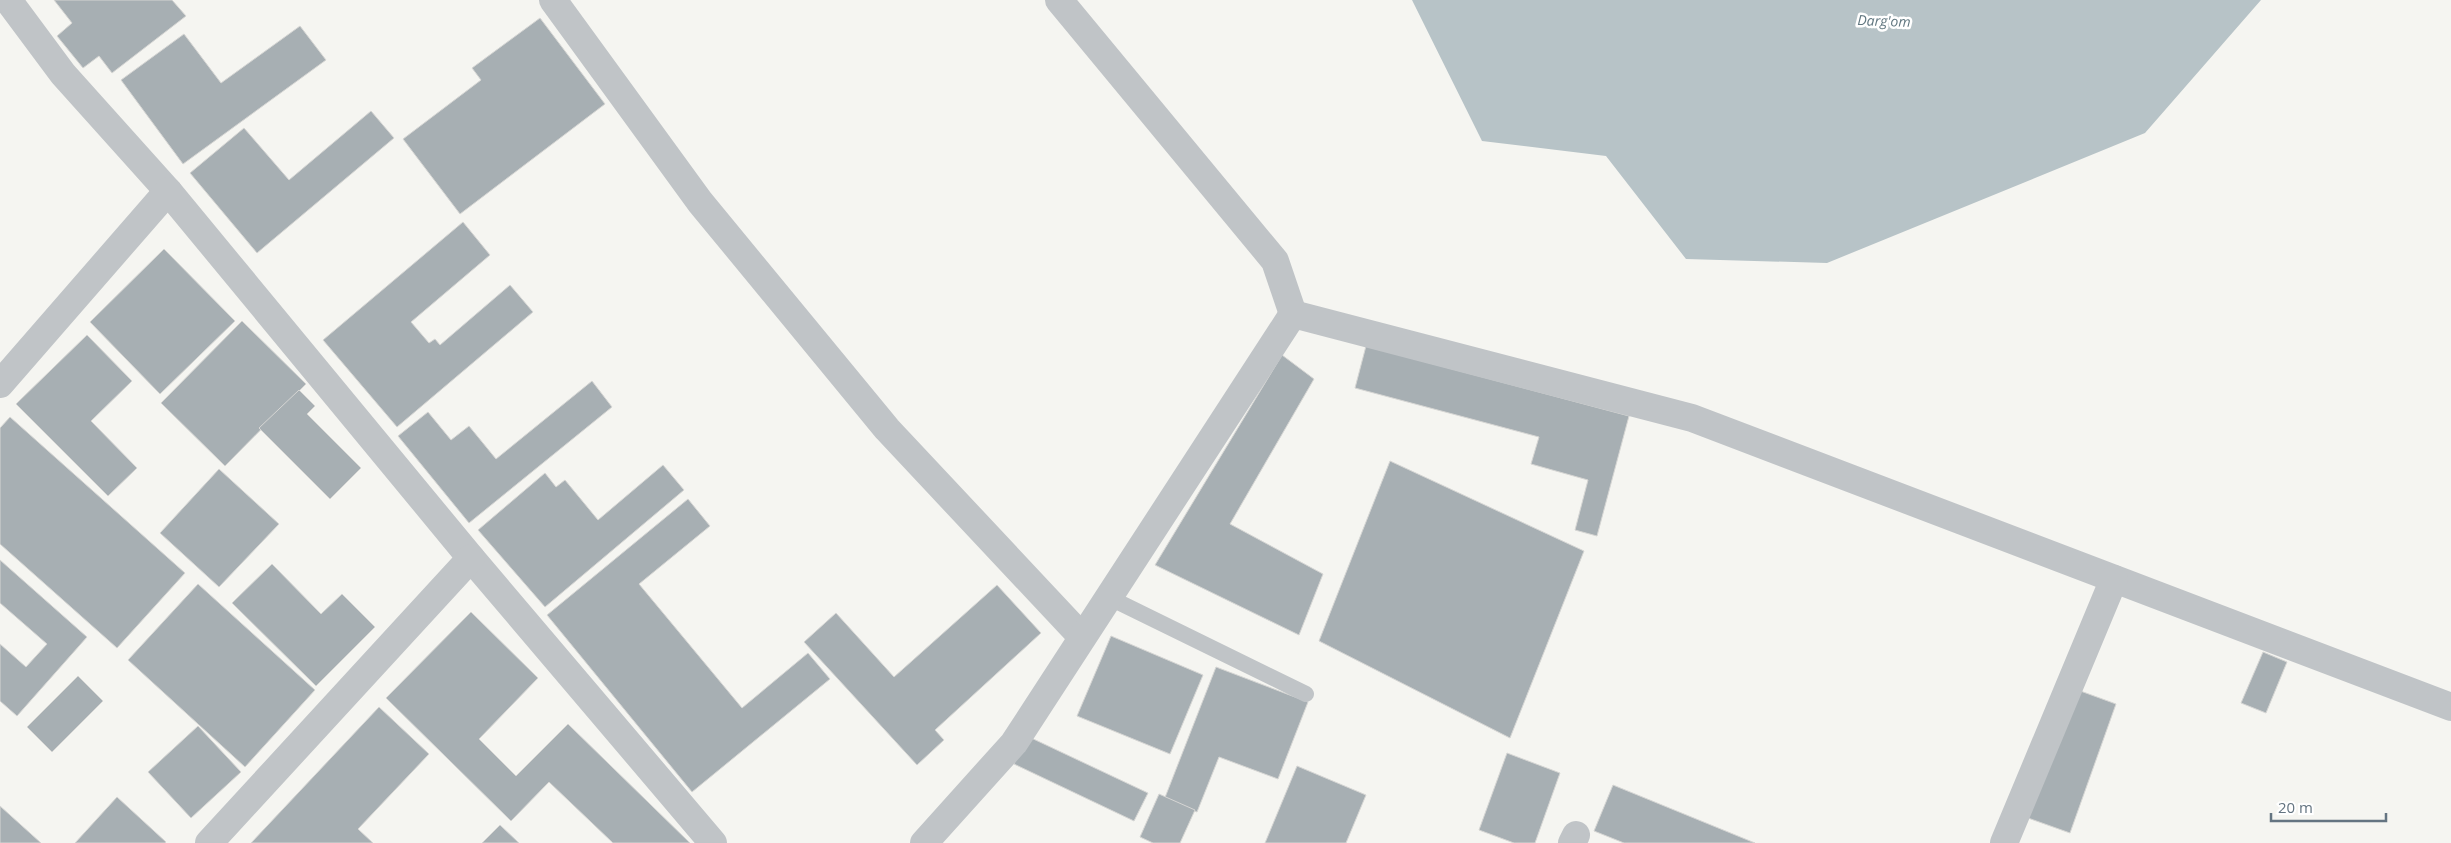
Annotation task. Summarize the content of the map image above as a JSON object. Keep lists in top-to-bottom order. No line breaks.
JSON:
{"water":["Darg'om"],"scale_bar":"20 m"}
